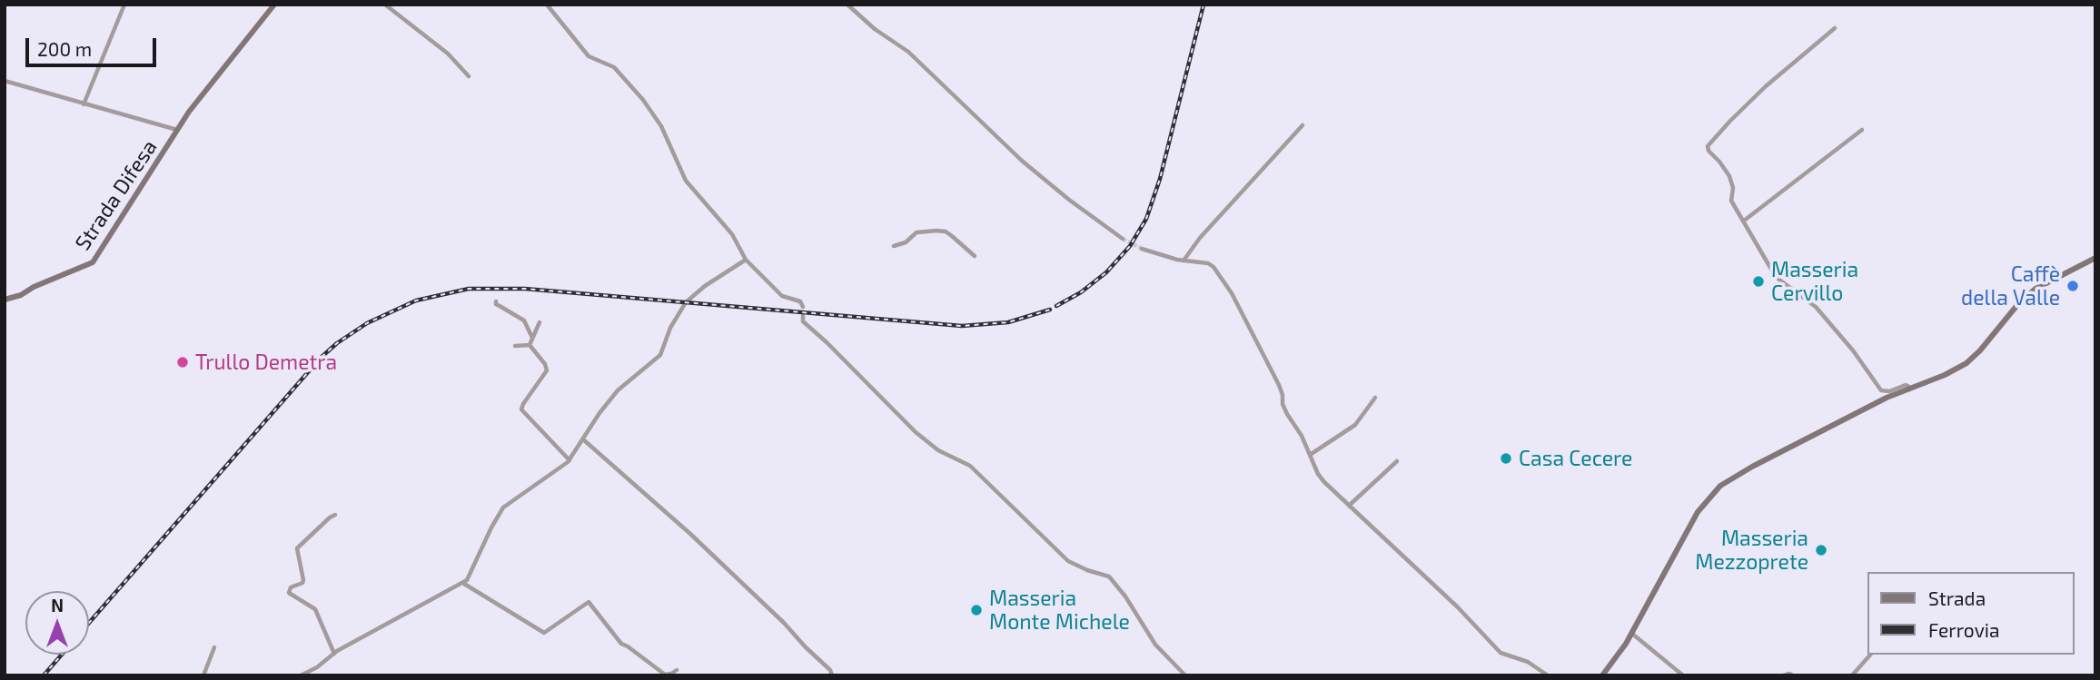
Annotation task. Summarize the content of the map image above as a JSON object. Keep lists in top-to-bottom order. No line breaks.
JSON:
{"streets":{"main road":["Strada Difesa"]},"places":["Masseria Cervillo","Caffè della Valle","Trullo Demetra","Casa Cecere","Masseria Mezzoprete","Masseria Monte Michele"],"legend":["Strada","Ferrovia"],"scale_bar":"200 m","north":"top"}
